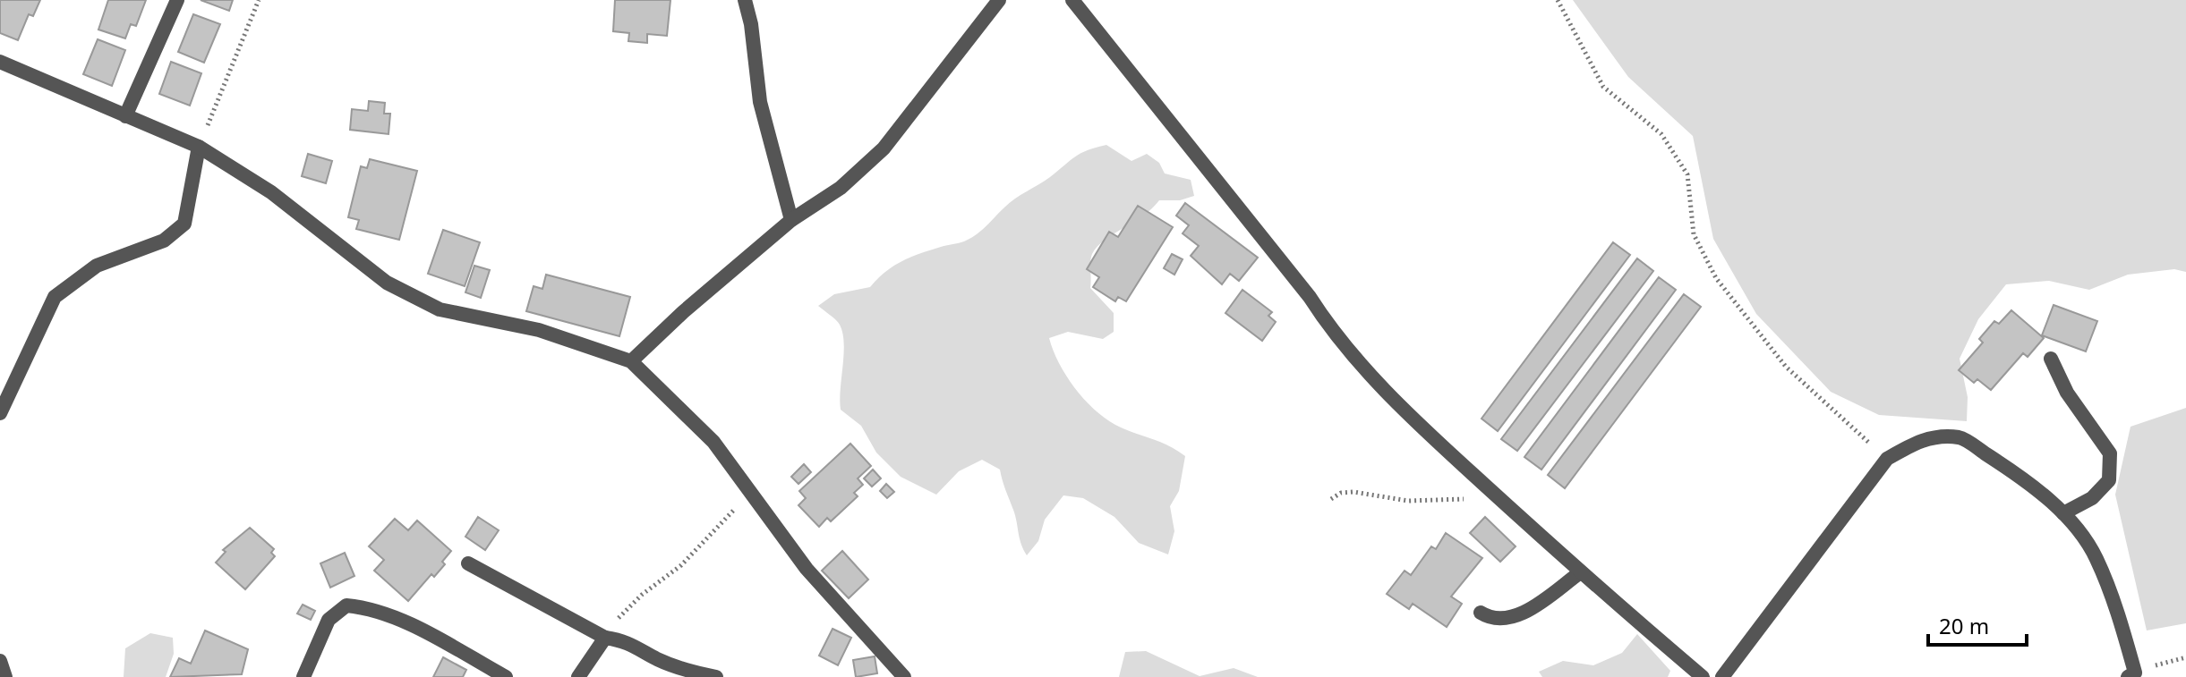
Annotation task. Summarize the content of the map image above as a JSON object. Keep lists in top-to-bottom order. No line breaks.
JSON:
{"scale_bar":"20 m"}
